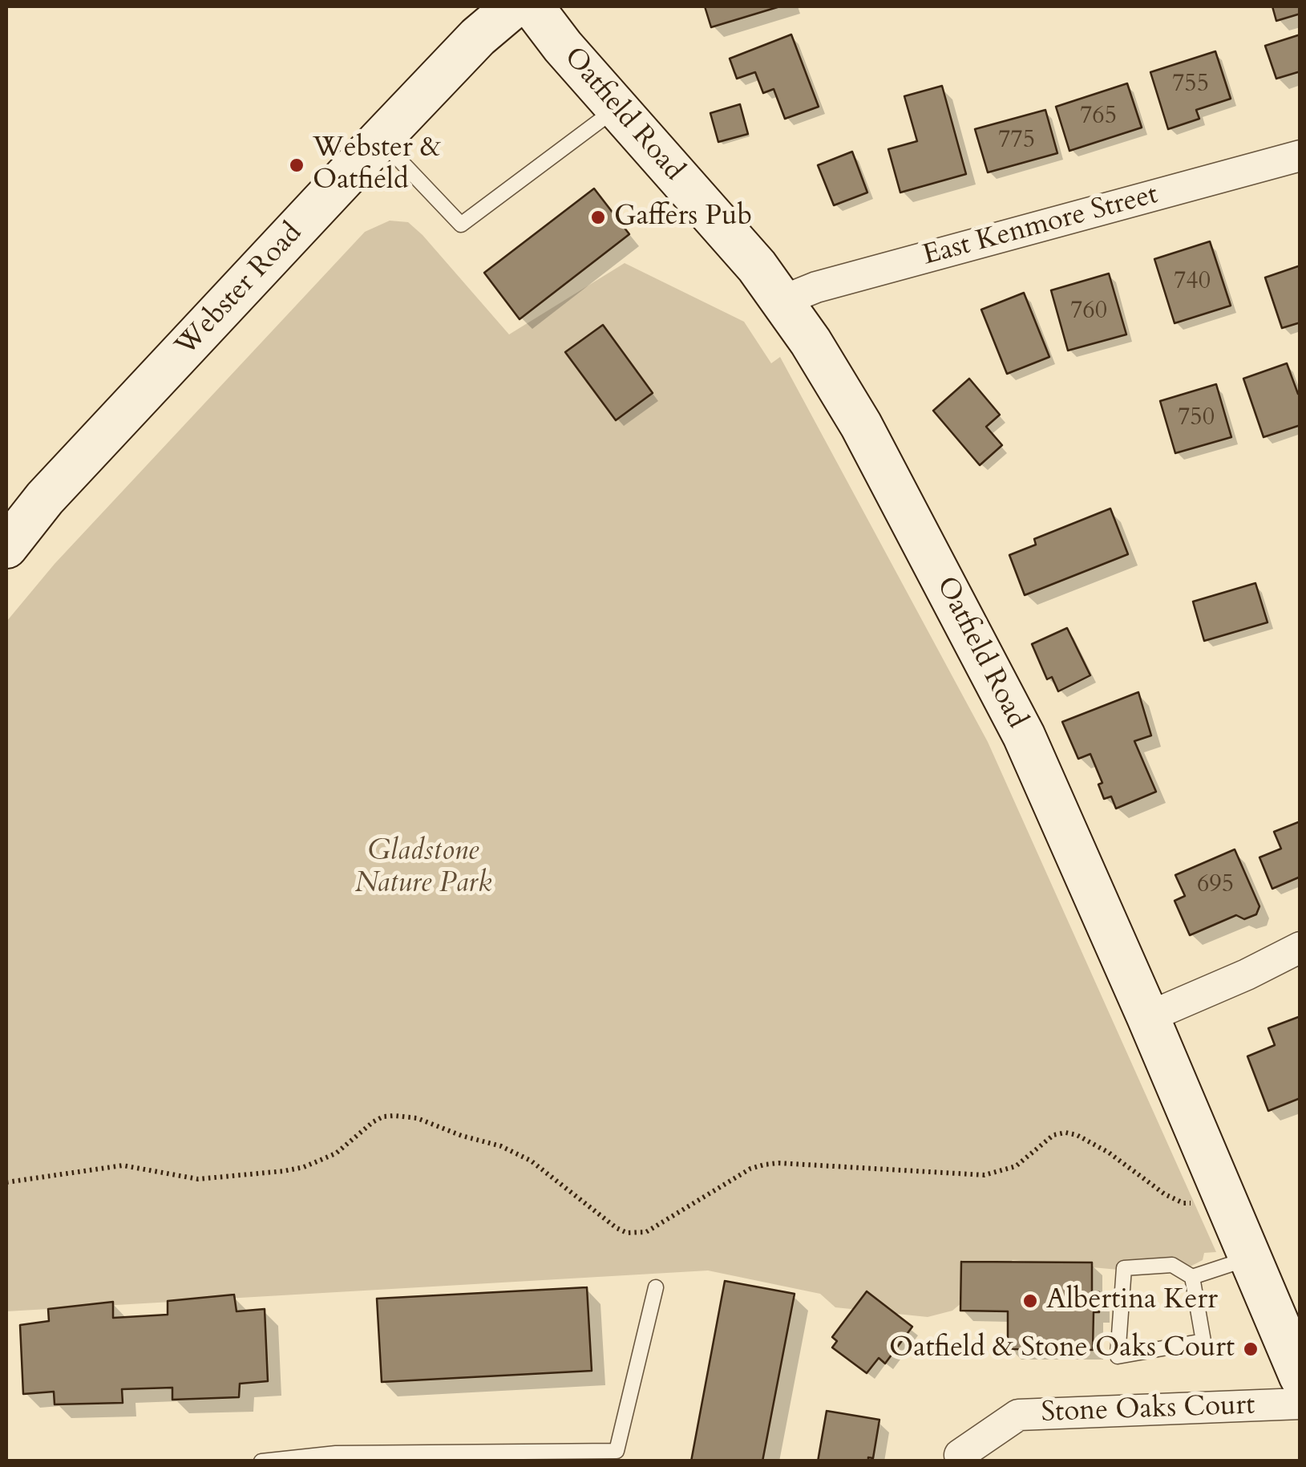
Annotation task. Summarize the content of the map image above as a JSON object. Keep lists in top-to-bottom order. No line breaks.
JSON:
{"streets":{"main road":["Oatfield Road","Webster Road"],"street":["East Kenmore Street","Stone Oaks Court"]},"crossings":[["Oatfield Road","East Kenmore Street"]],"parks":["Gladstone Nature Park"],"places":["Webster & Oatfield","Gaffers Pub","Albertina Kerr","Oatfield & Stone Oaks Court"],"house_numbers":["755","765","775","740","760","750","695"]}
